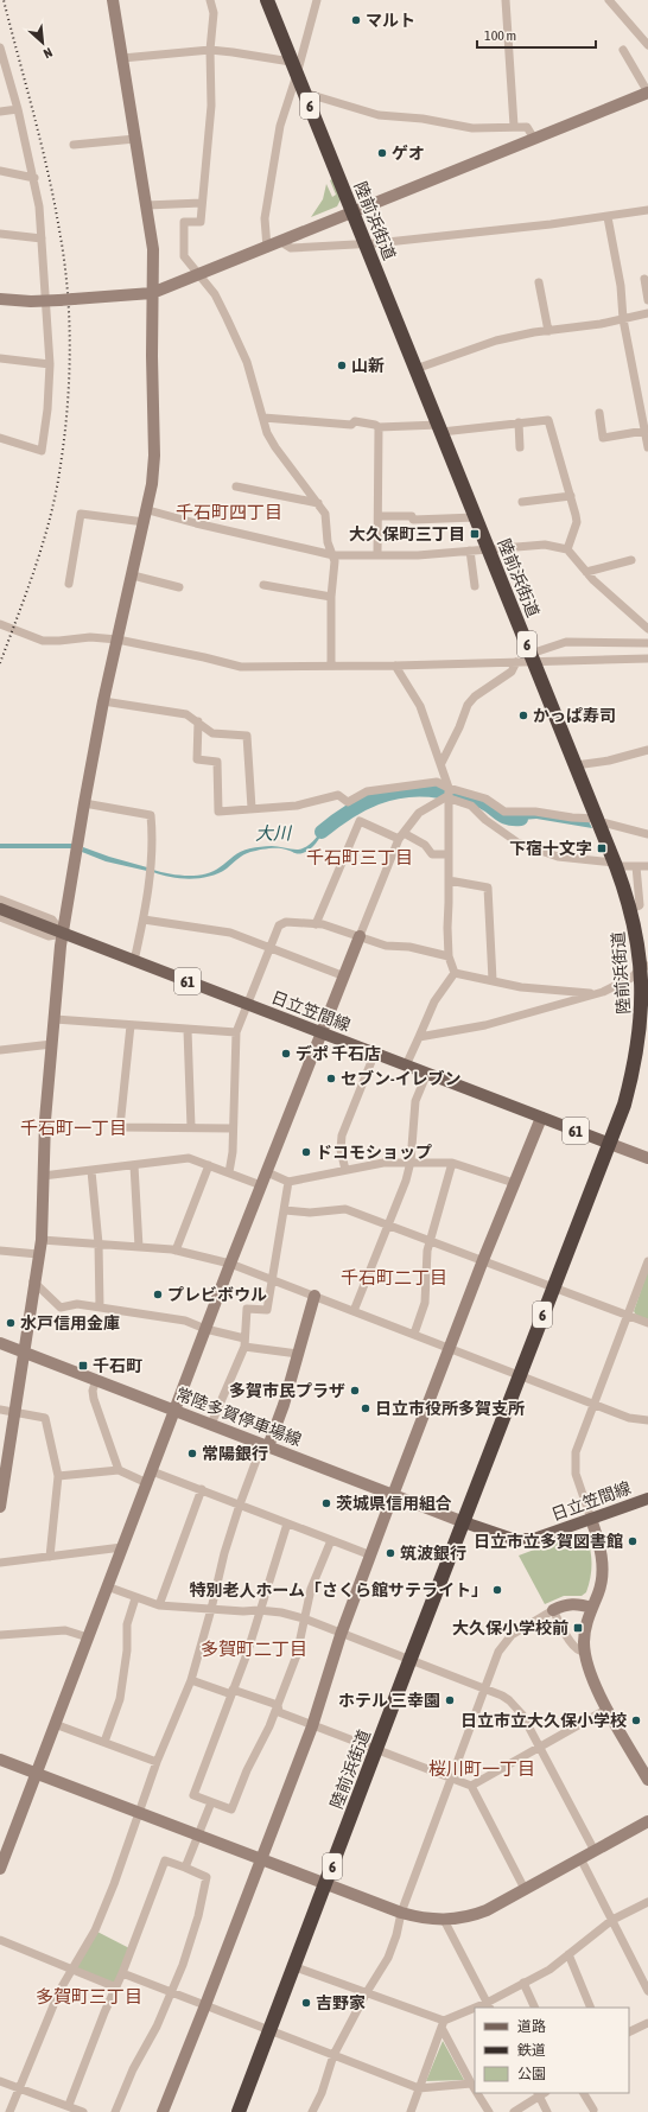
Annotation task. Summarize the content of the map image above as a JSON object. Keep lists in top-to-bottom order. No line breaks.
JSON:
{"streets":{"highway":["6","陸前浜街道"],"main road":["61","日立笠間線"],"street":["常陸多賀停車場線"]},"crossings":[["陸前浜街道","日立笠間線"],["陸前浜街道","常陸多賀停車場線"],["日立笠間線","常陸多賀停車場線"]],"districts":["千石町四丁目","千石町三丁目","千石町一丁目","千石町二丁目","多賀町二丁目","桜川町一丁目","多賀町三丁目"],"water":["大川"],"places":{"other":["マルト","ゲオ","山新","かっぱ寿司","デポ 千石店","セブン-イレブン","ドコモショップ","プレビボウル","水戸信用金庫","多賀市民プラザ","日立市役所多賀支所","常陽銀行","茨城県信用組合","日立市立多賀図書館","筑波銀行","特別老人ホーム「さくら館サテライト」","ホテル 三幸園","日立市立大久保小学校","吉野家"],"transit":["大久保町三丁目","下宿十文字","千石町","大久保小学校前"]},"legend":["道路","鉄道","公園"],"scale_bar":"100 m","north":"bottom right"}
